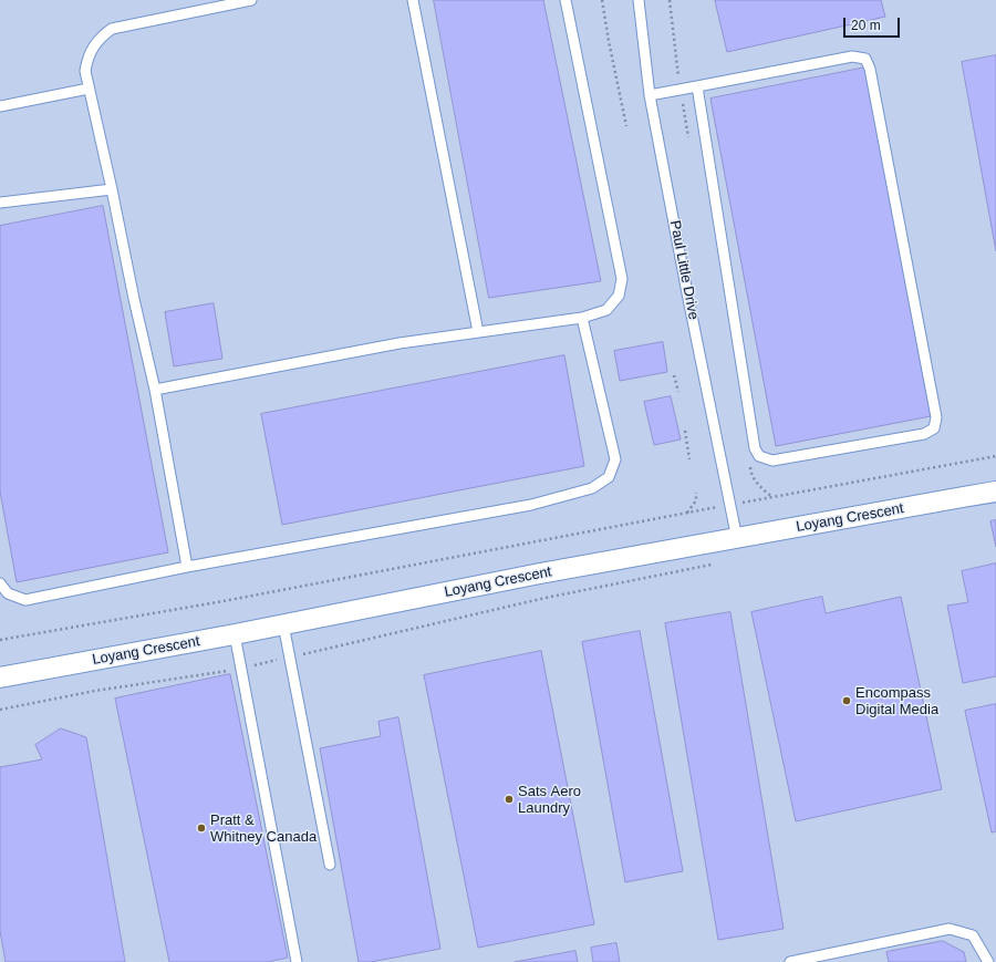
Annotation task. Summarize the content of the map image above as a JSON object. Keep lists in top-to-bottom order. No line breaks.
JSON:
{"streets":{"street":["Loyang Crescent"],"lane":["Paul Little Drive"]},"crossings":[["Paul Little Drive","Loyang Crescent"]],"places":["Encompass Digital Media","Sats Aero Laundry","Pratt & Whitney Canada"],"scale_bar":"20 m"}
